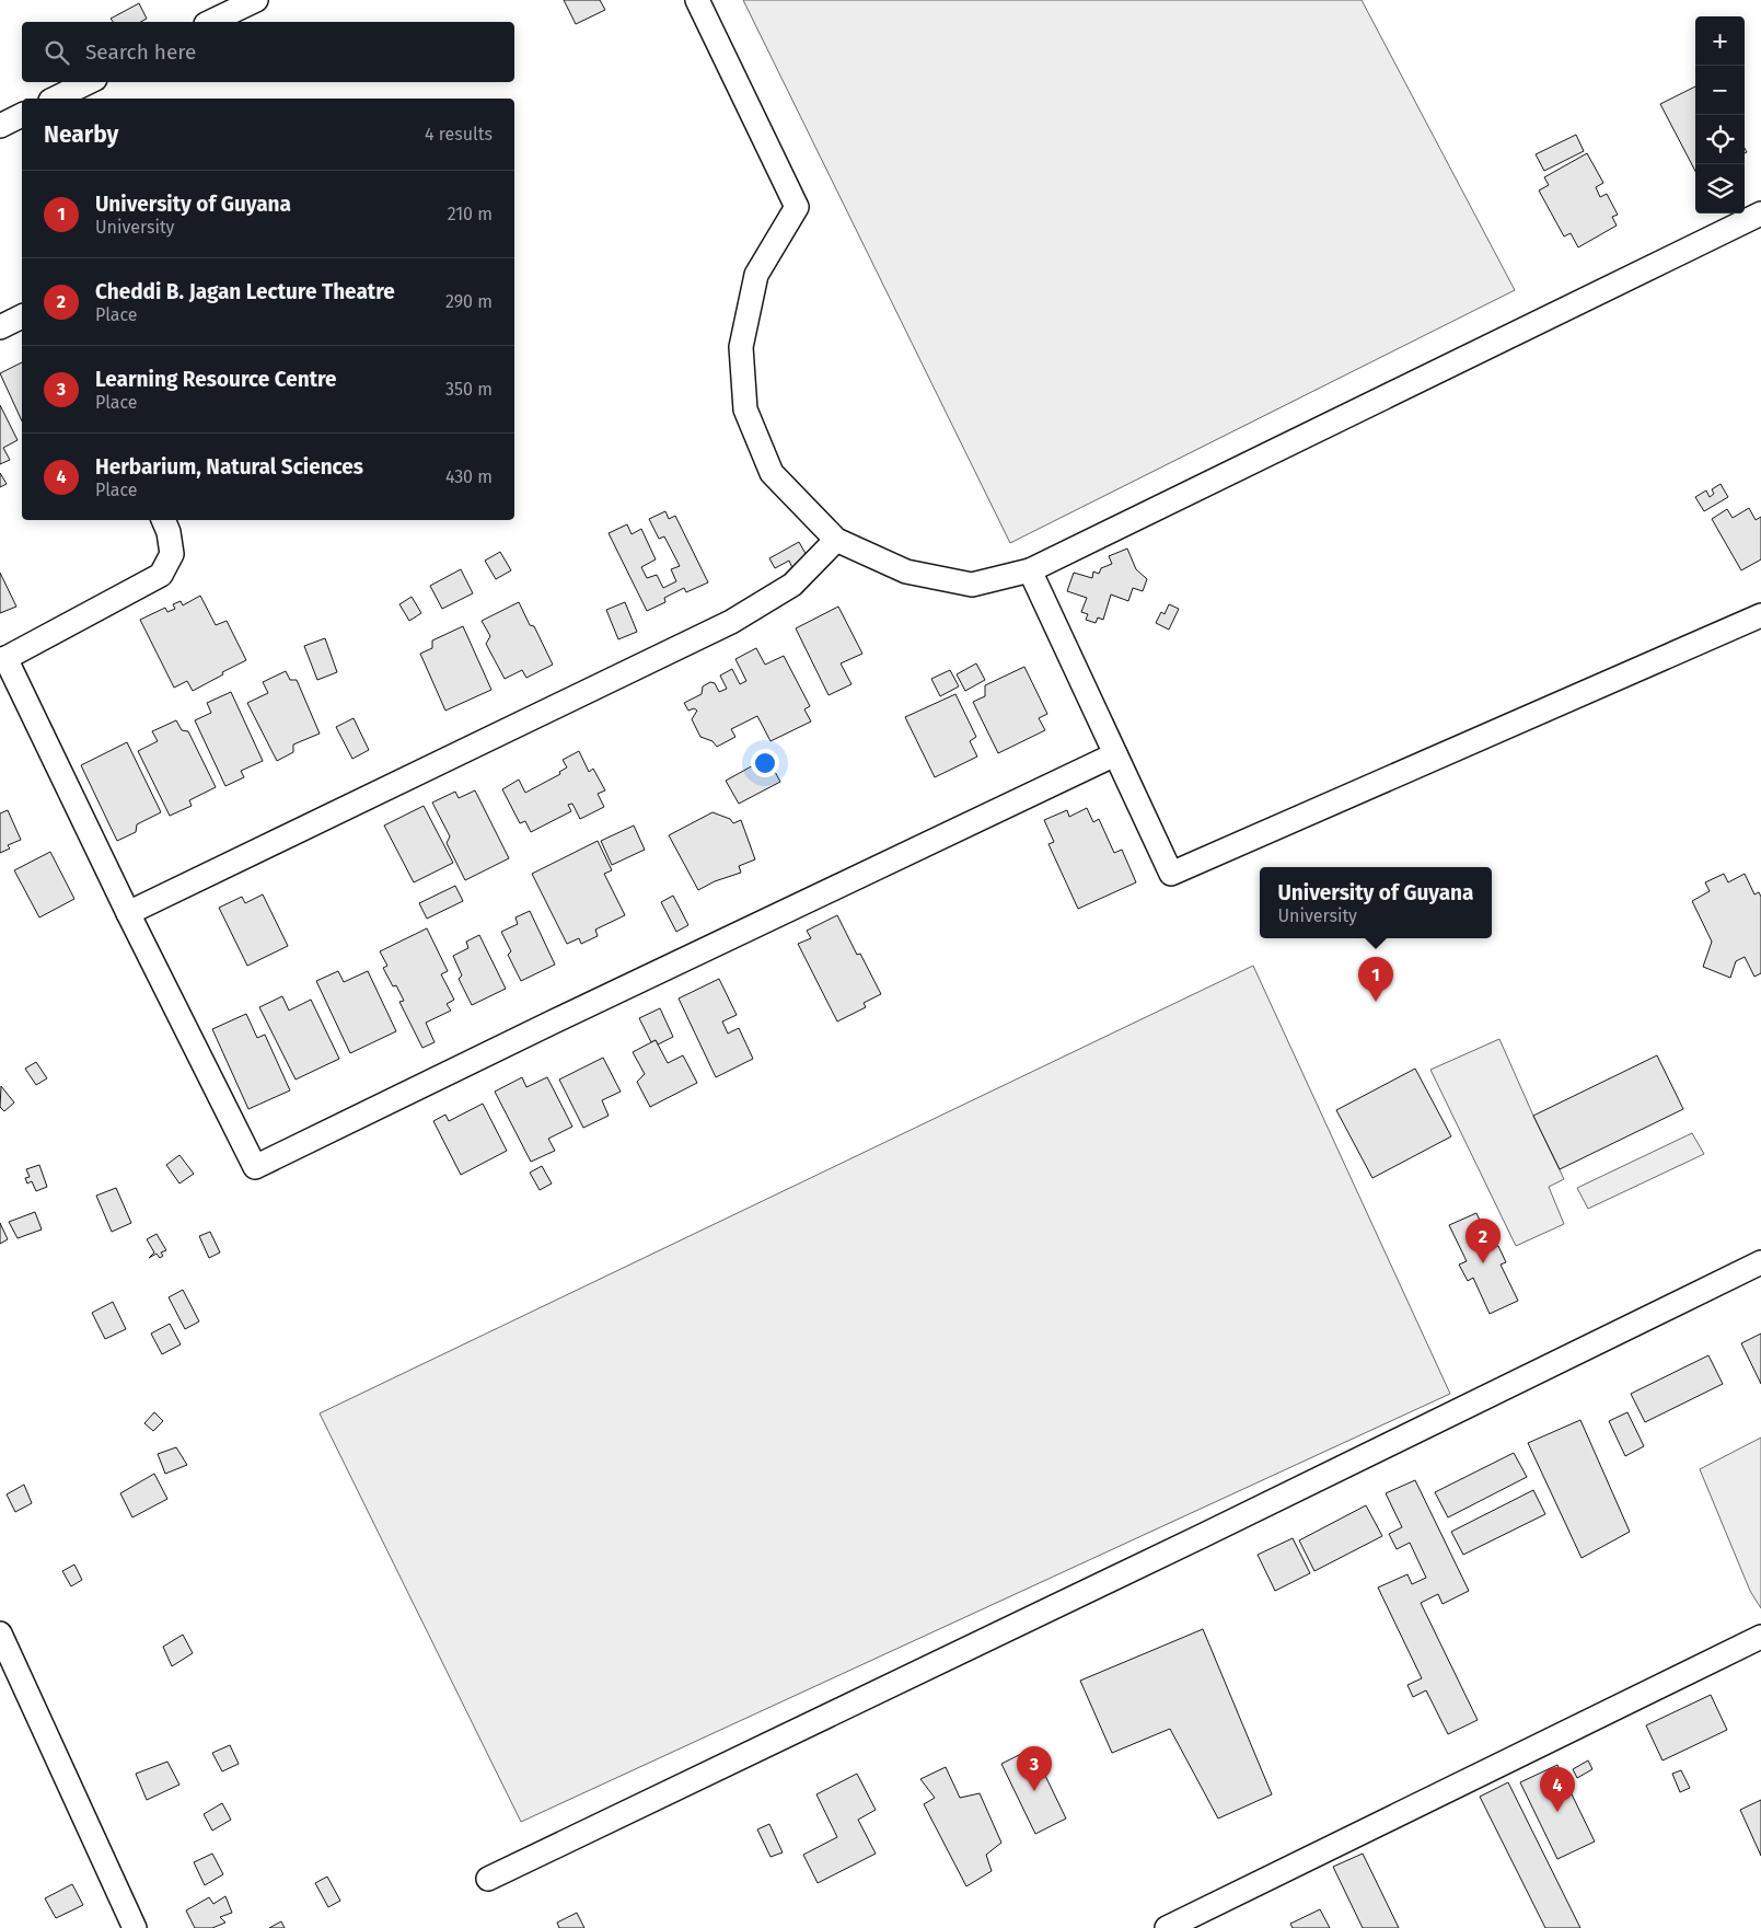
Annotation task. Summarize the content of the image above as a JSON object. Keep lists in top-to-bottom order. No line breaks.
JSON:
{"page":{"map_buttons":["+","−"],"search":"Search here","heading":["Nearby","4 results"],"list":[{"mark":"1","name":"University of Guyana","note":"University","value":"210 m"},{"mark":"2","name":"Cheddi B. Jagan Lecture Theatre","note":"Place","value":"290 m"},{"mark":"3","name":"Learning Resource Centre","note":"Place","value":"350 m"},{"mark":"4","name":"Herbarium, Natural Sciences","note":"Place","value":"430 m"}],"popup":["University of Guyana","University"],"pins":["1","2","3","4"]}}
